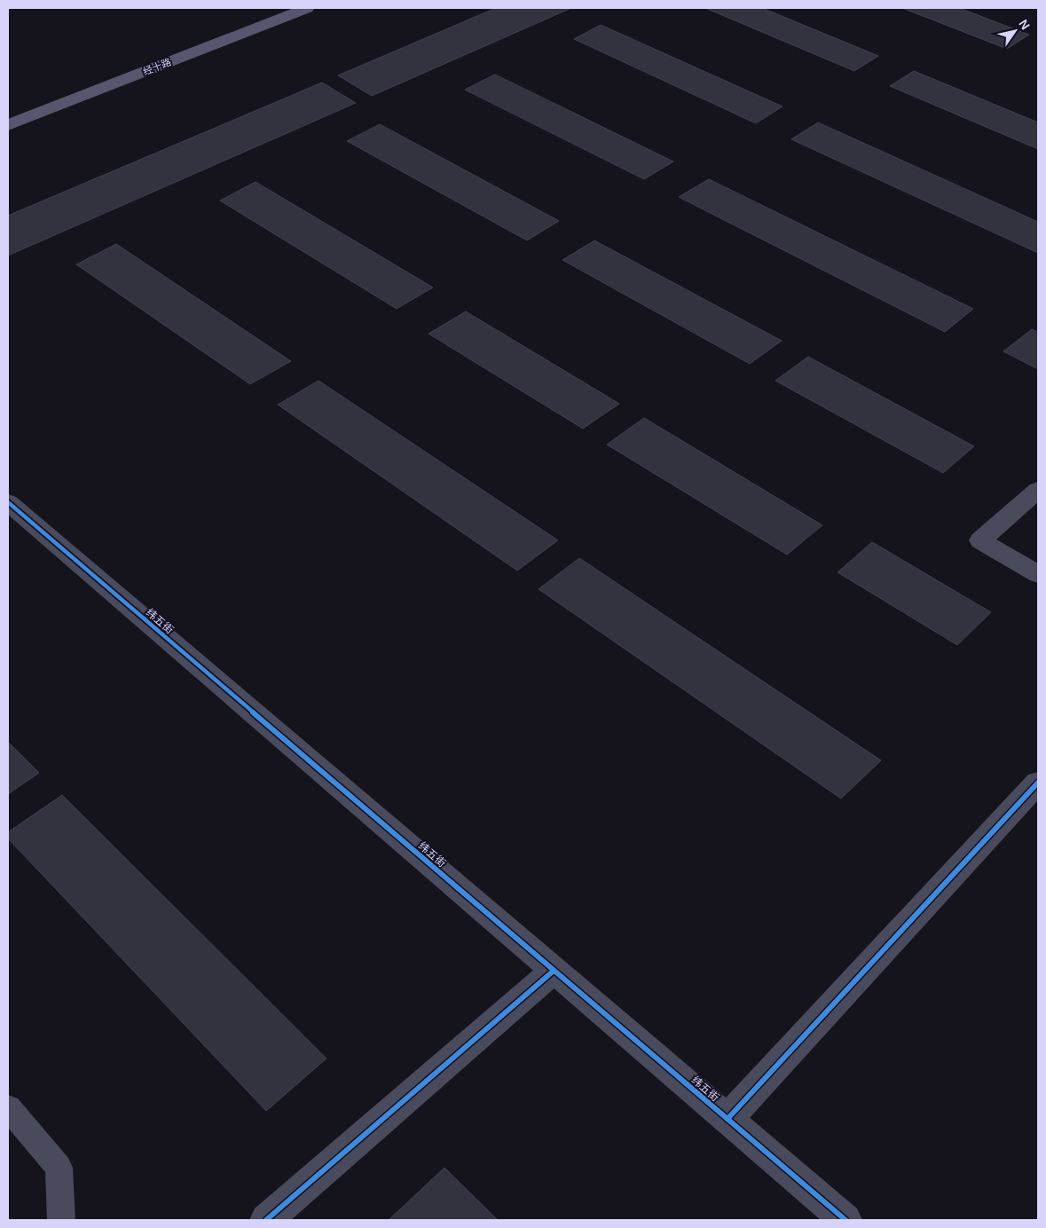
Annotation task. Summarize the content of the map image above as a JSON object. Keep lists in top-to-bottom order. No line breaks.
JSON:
{"streets":{"main road":["经十路"],"street":["纬五街"]},"north":"top right"}
